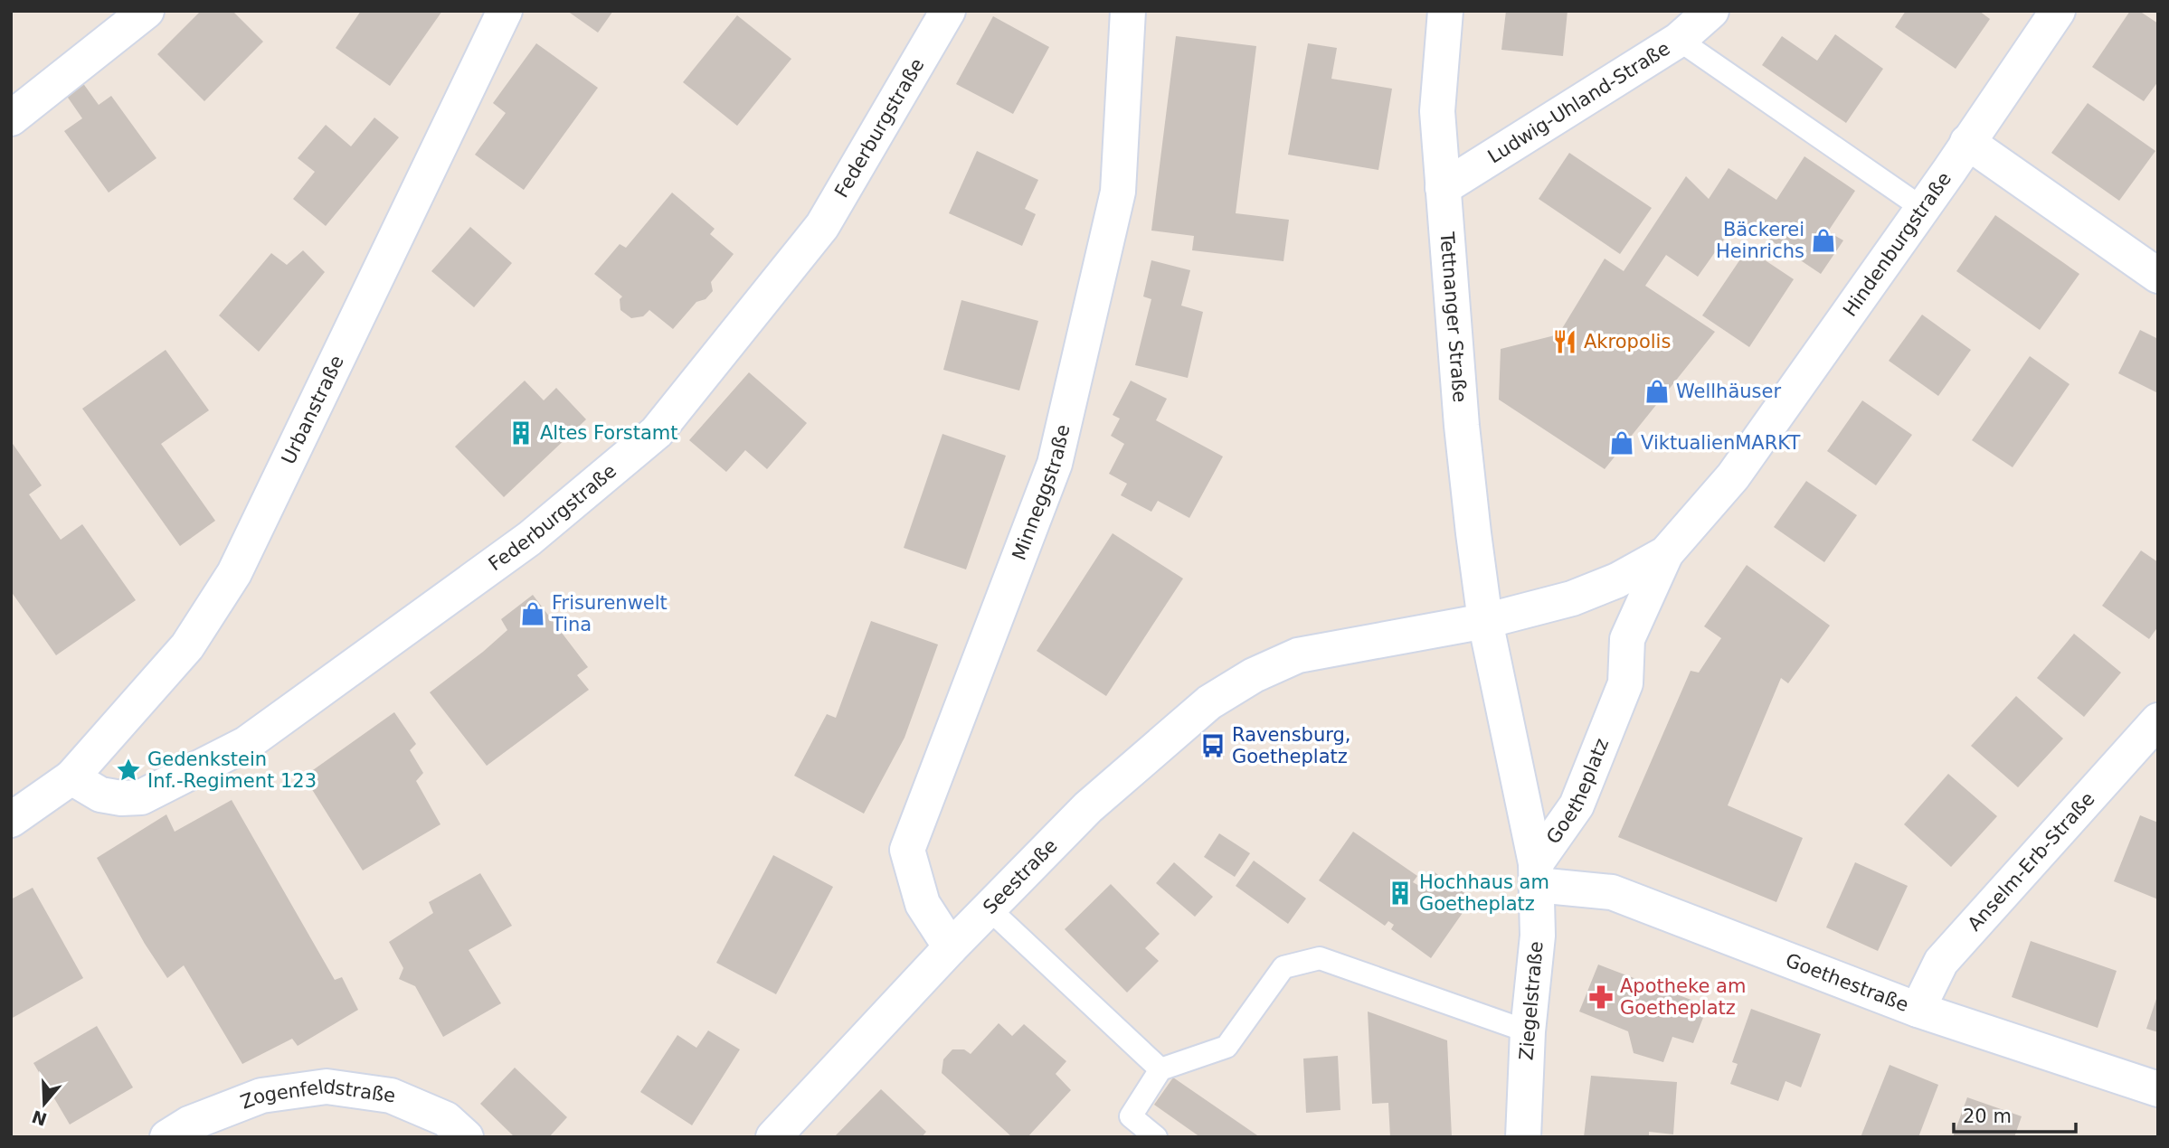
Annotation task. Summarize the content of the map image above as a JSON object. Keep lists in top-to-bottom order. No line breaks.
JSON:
{"streets":{"street":["Ludwig-Uhland-Straße","Federburgstraße","Hindenburgstraße","Tettnanger Straße","Urbanstraße","Minneggstraße","Goetheplatz","Anselm-Erb-Straße","Seestraße","Goethestraße","Ziegelstraße","Zogenfeldstraße"]},"crossings":[["Ludwig-Uhland-Straße","Tettnanger Straße"],["Federburgstraße","Urbanstraße"],["Hindenburgstraße","Goetheplatz"],["Tettnanger Straße","Goetheplatz"],["Minneggstraße","Seestraße"],["Goetheplatz","Seestraße"],["Goetheplatz","Goethestraße"],["Goetheplatz","Ziegelstraße"],["Anselm-Erb-Straße","Goethestraße"],["Goethestraße","Ziegelstraße"]],"places":{"shop":["Bäckerei Heinrichs","Wellhäuser","ViktualienMARKT","Frisurenwelt Tina"],"restaurant":["Akropolis"],"building":["Altes Forstamt","Hochhaus am Goetheplatz"],"bus stop":["Ravensburg, Goetheplatz"],"place":["Gedenkstein Inf.-Regiment 123"],"pharmacy":["Apotheke am Goetheplatz"]},"scale_bar":"20 m","north":"bottom"}
